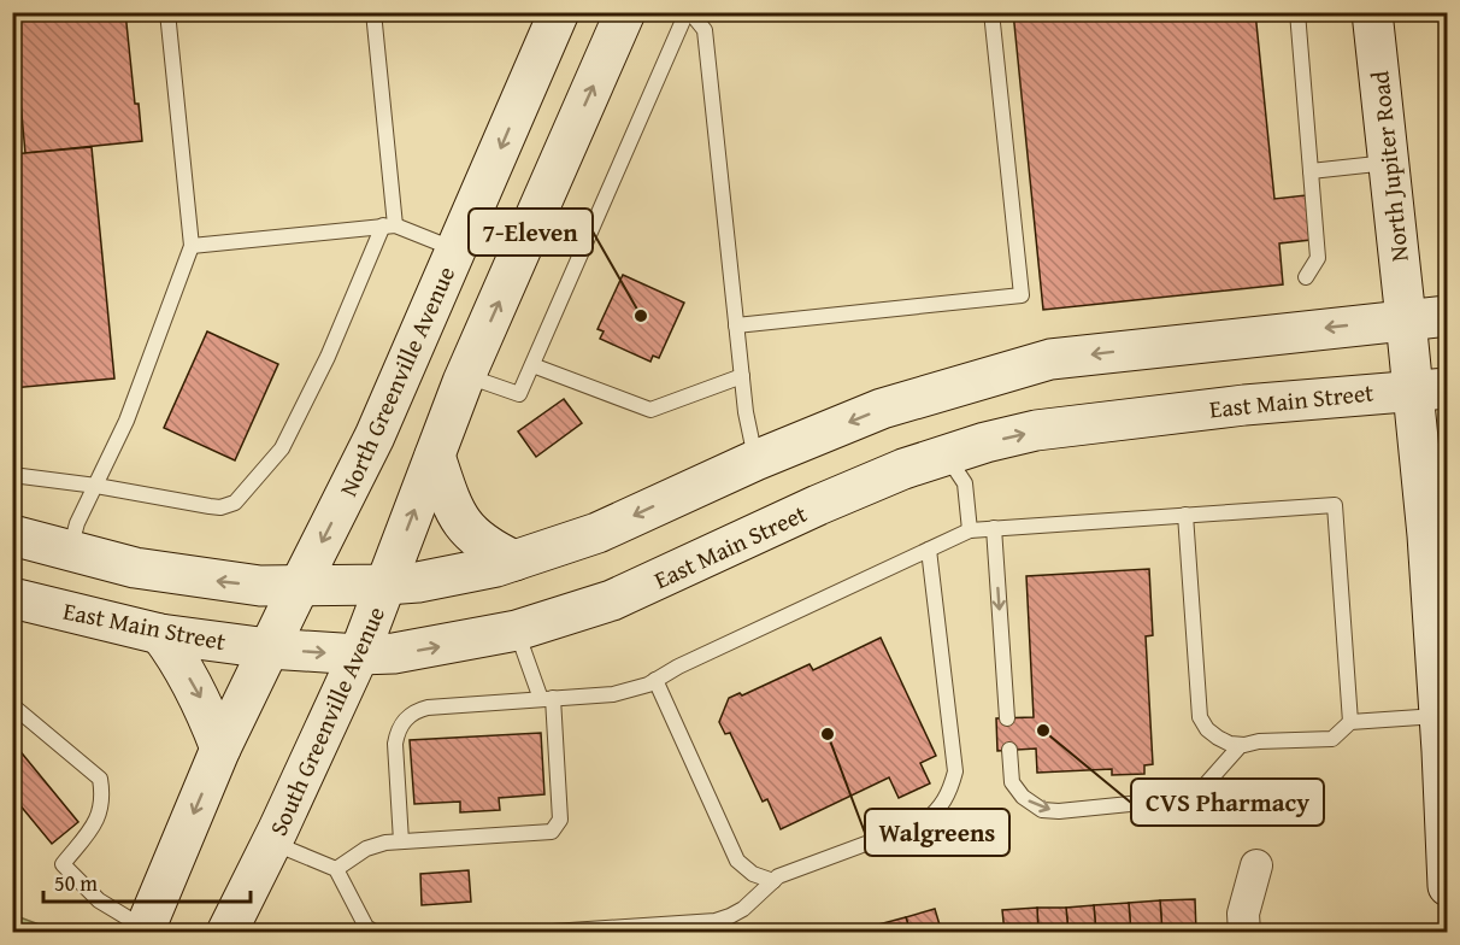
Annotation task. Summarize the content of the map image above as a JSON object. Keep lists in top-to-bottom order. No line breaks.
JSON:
{"streets":{"main road":["North Jupiter Road","North Greenville Avenue","East Main Street","South Greenville Avenue"]},"crossings":[["North Jupiter Road","East Main Street"],["East Main Street","South Greenville Avenue"]],"places":["7-Eleven","CVS Pharmacy","Walgreens"],"scale_bar":"50 m"}
